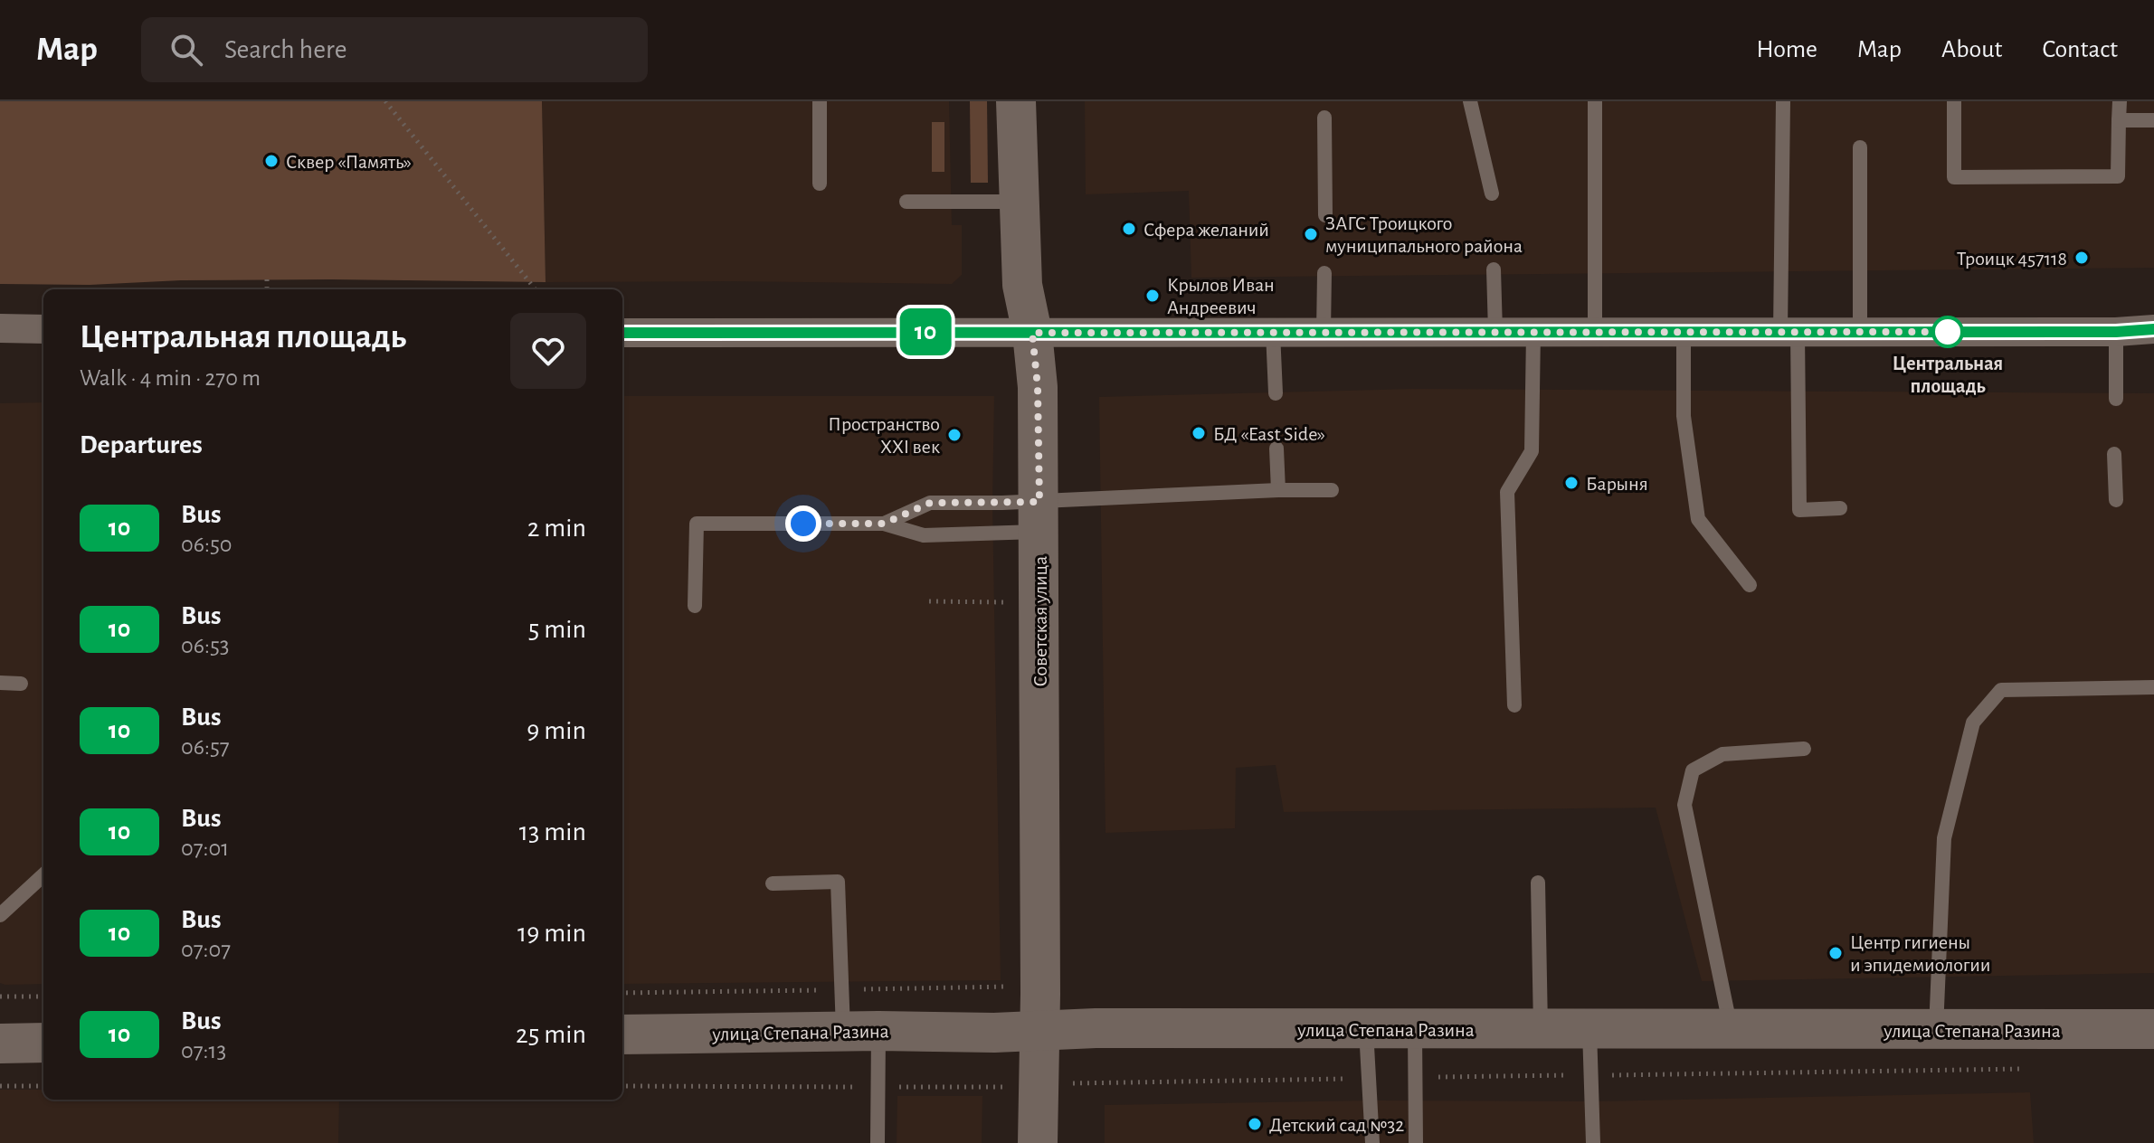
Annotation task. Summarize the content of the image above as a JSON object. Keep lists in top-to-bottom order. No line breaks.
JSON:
{"streets":{"street":["Советская улица","улица Степана Разина"]},"crossings":[["Советская улица","улица Степана Разина"]],"places":["Сквер «Память»","Сфера желаний","ЗАГС Троицкого муниципального района","Троицк 457118","Крылов Иван Андреевич","Центральная площадь","БД «East Side»","Пространство XXI век","Барыня","Центр гигиены и эпидемиологии","Детский сад №32"],"lines":["bus line 10"],"page":{"header":"Map","search":"Search here","nav":["Home","Map","About","Contact"],"on_map":"10","heading":[["Центральная площадь","Walk · 4 min · 270 m"],"Departures"],"list":[{"mark":"10","name":"Bus","note":"06:50","value":"2 min"},{"mark":"10","name":"Bus","note":"06:53","value":"5 min"},{"mark":"10","name":"Bus","note":"06:57","value":"9 min"},{"mark":"10","name":"Bus","note":"07:01","value":"13 min"},{"mark":"10","name":"Bus","note":"07:07","value":"19 min"},{"mark":"10","name":"Bus","note":"07:13","value":"25 min"}]}}
